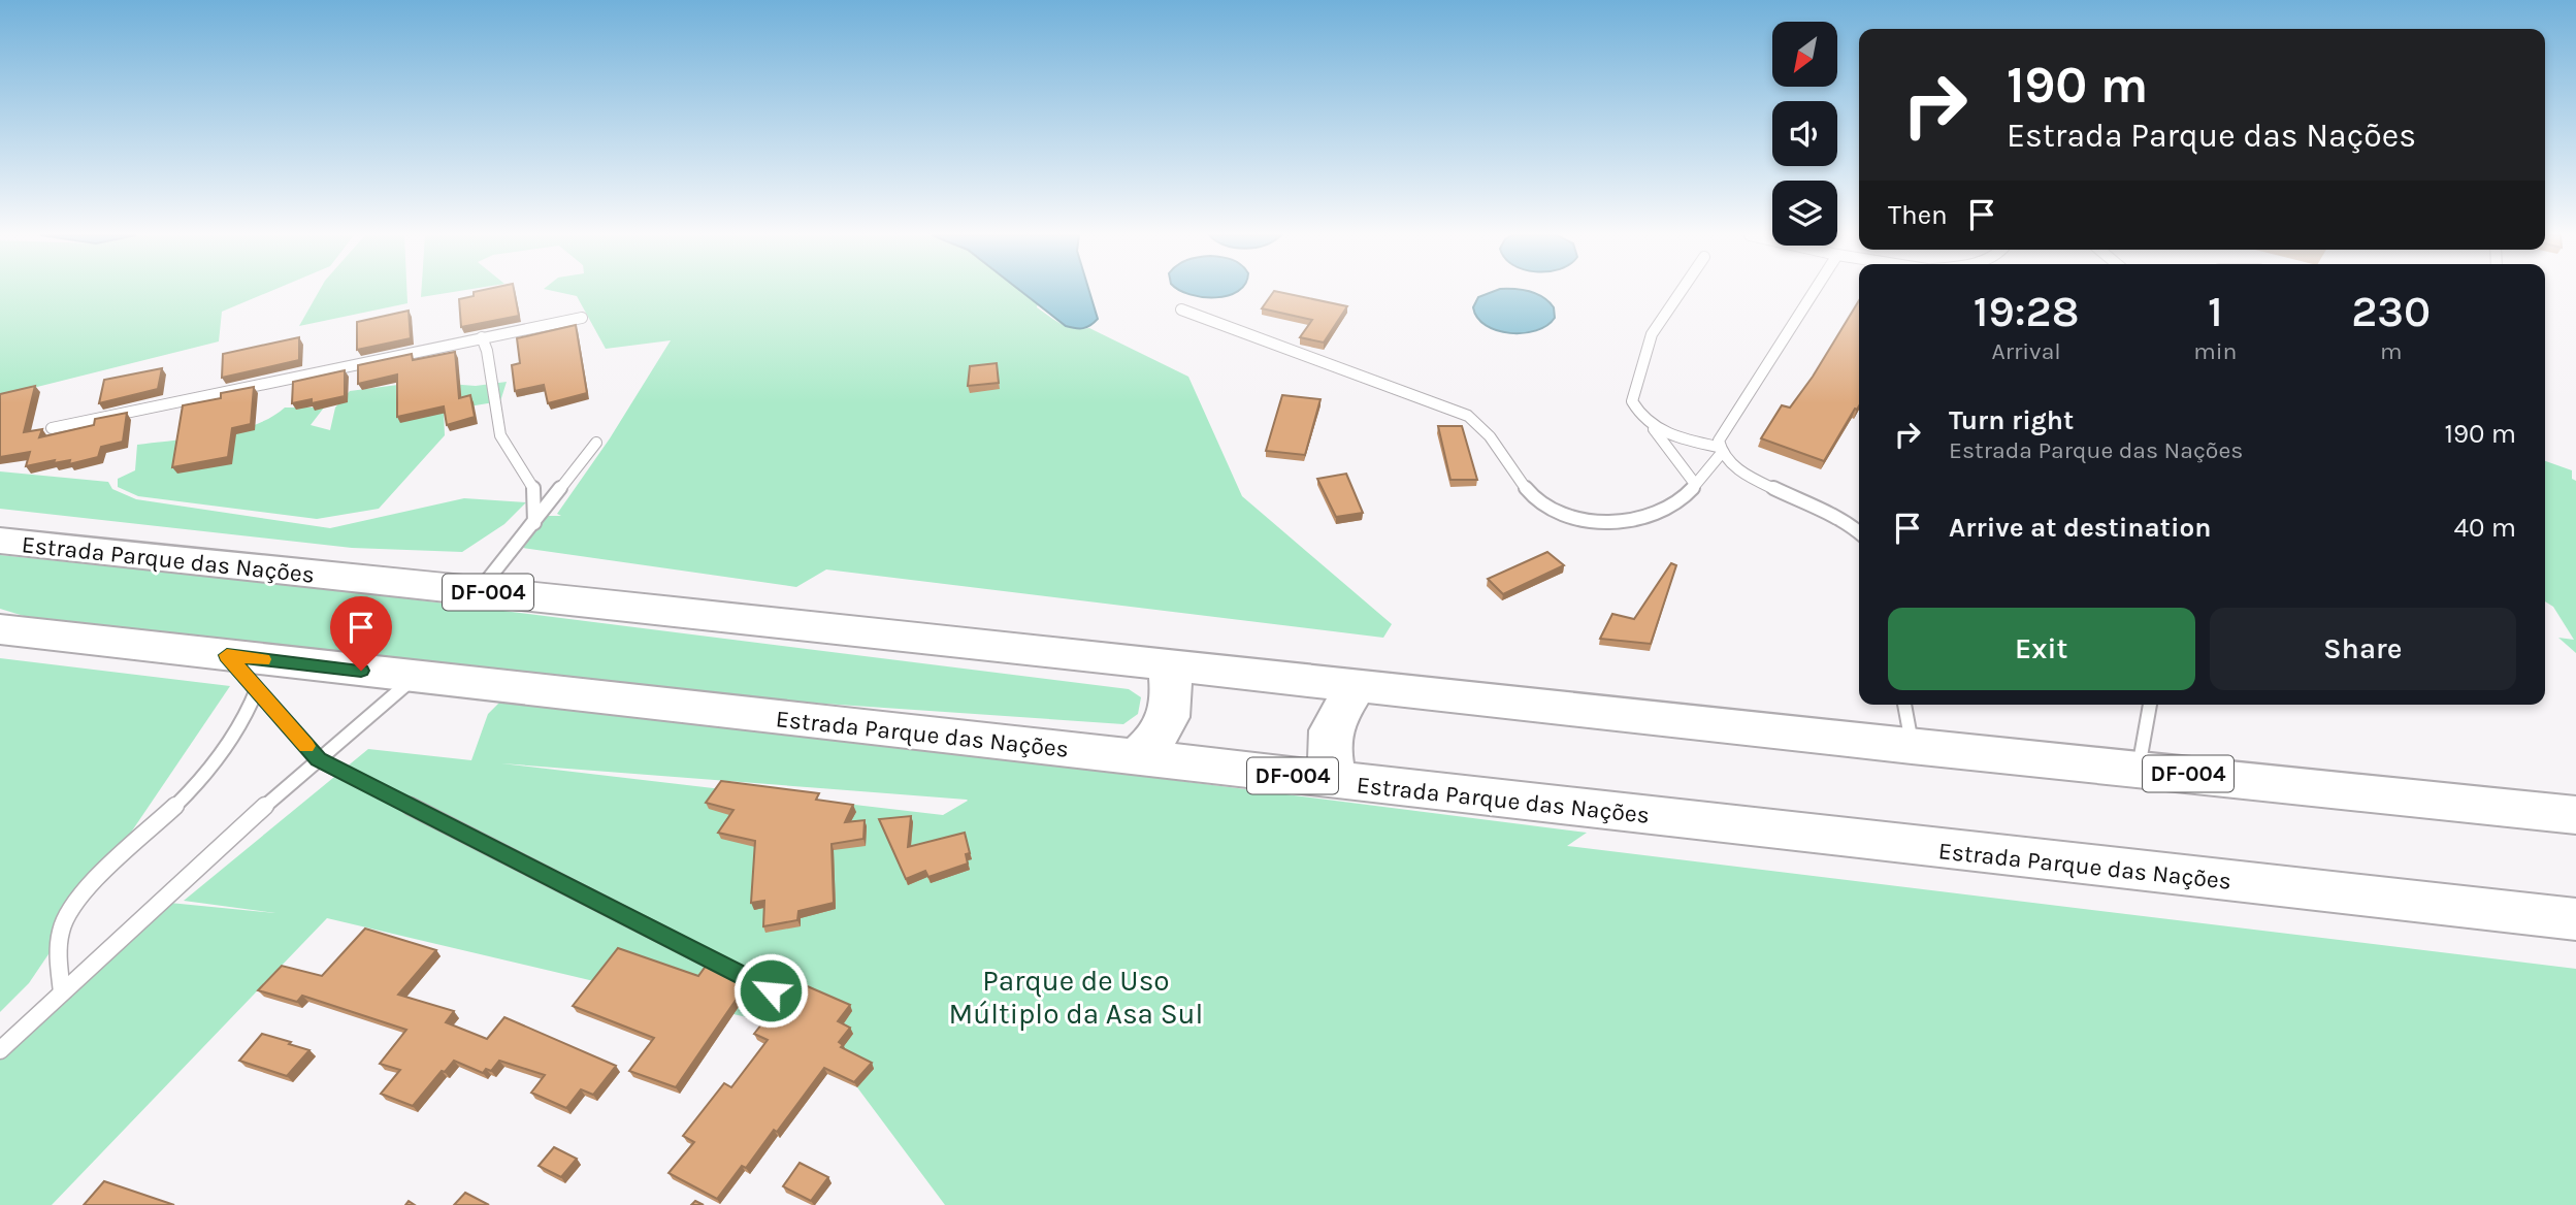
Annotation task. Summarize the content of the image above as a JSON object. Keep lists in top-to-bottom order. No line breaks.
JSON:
{"streets":{"highway":["Estrada Parque das Nações","DF-004"]},"parks":["Parque de Uso Múltiplo da Asa Sul"],"north":"bottom left","page":{"turn":["190 m","Estrada Parque das Nações"],"then":"Then","eta":["19:28","Arrival","1","min","230","m"],"list":[{"name":"Turn right","note":"Estrada Parque das Nações","value":"190 m"},{"name":"Arrive at destination","value":"40 m"}],"buttons":["Exit","Share"]}}
